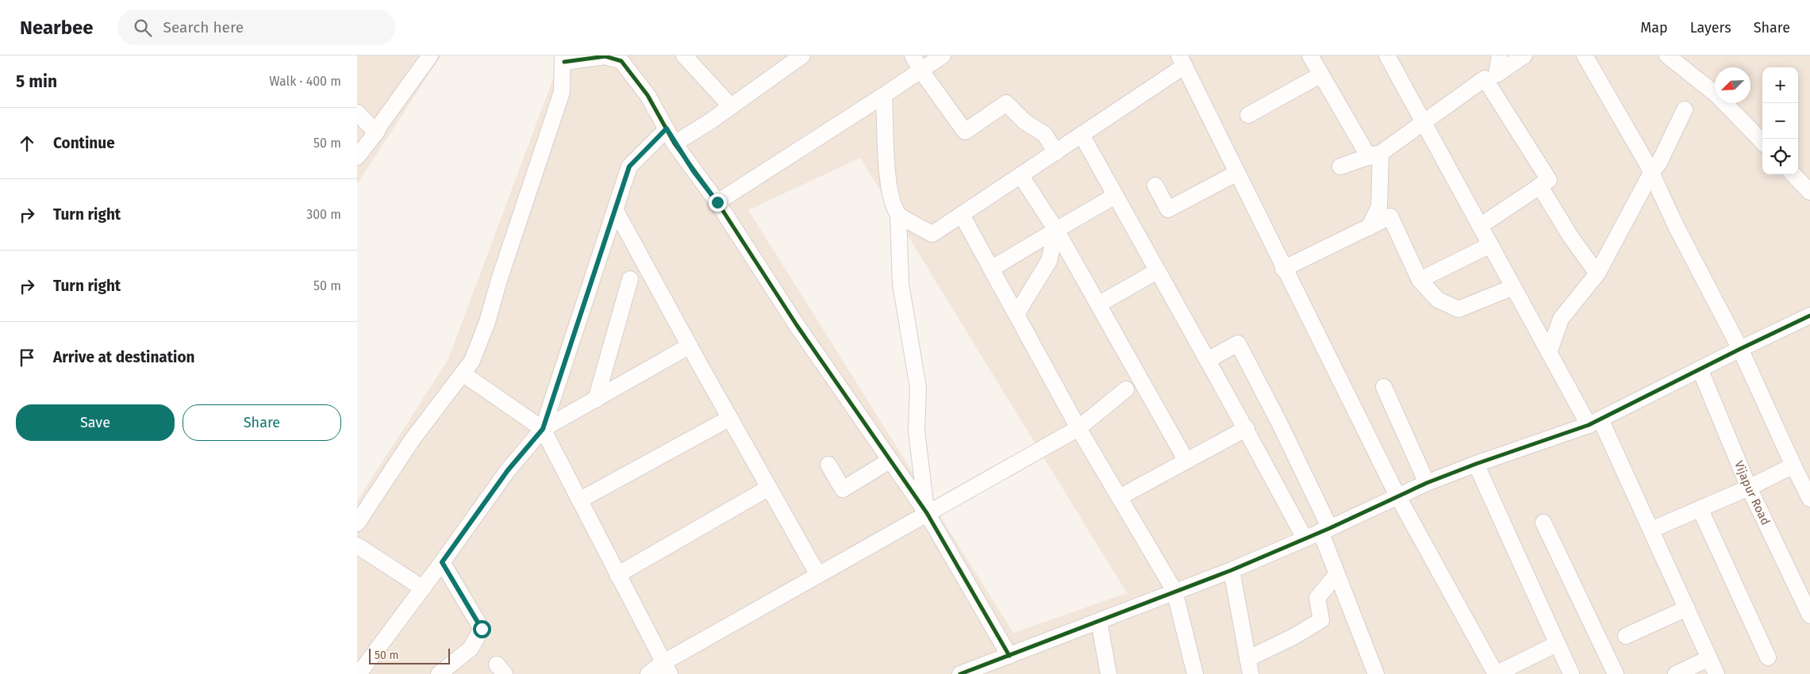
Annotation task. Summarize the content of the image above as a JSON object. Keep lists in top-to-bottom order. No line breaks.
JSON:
{"streets":{"street":["Vijapur Road"]},"scale_bar":"50 m","north":"bottom left","page":{"header":"Nearbee","search":"Search here","nav":["Map","Layers","Share"],"heading":["5 min","Walk · 400 m"],"map_buttons":["+","−"],"list":[["Continue","50 m"],["Turn right","300 m"],["Turn right","50 m"],"Arrive at destination"],"buttons":["Save","Share"],"scale":"50 m"}}
